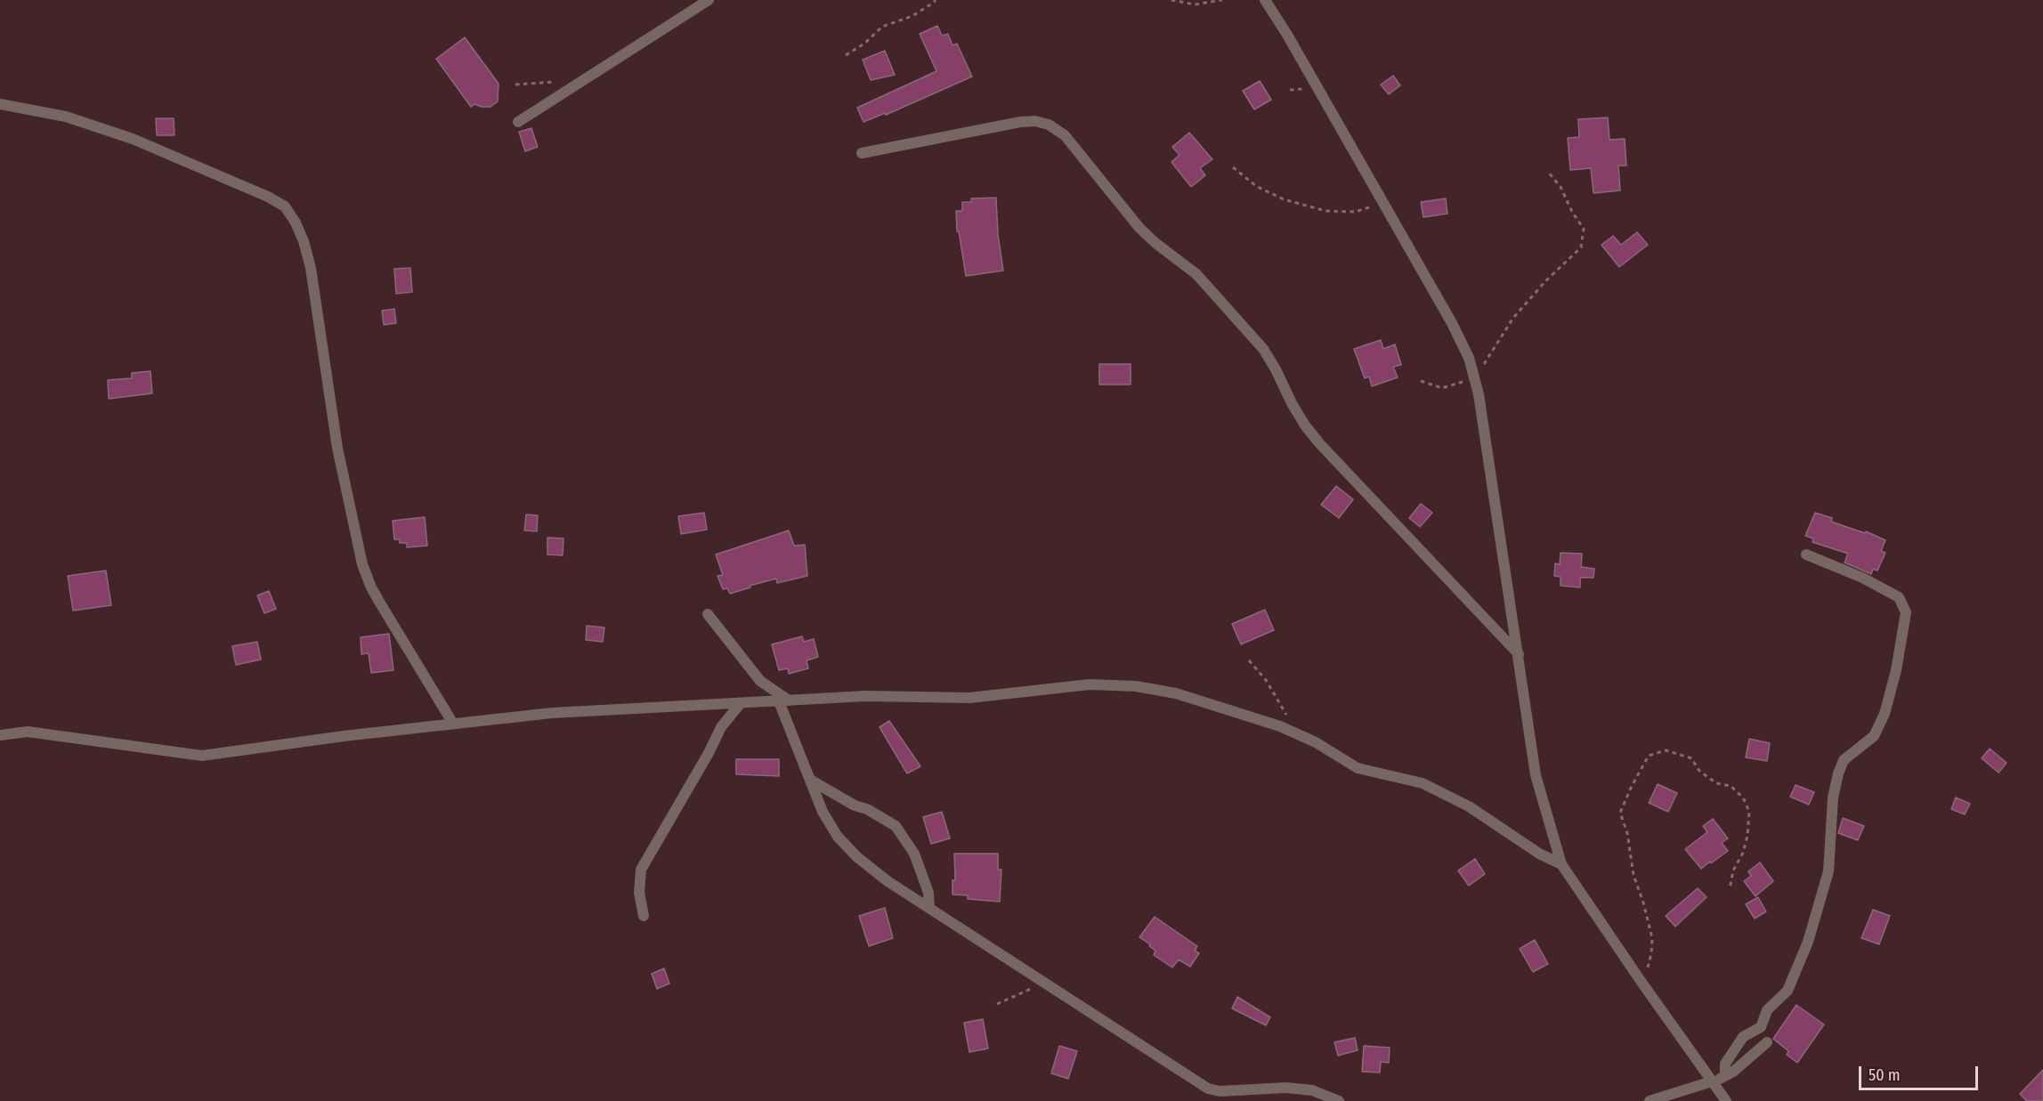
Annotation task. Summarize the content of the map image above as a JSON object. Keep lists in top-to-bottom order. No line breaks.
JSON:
{"scale_bar":"50 m"}
